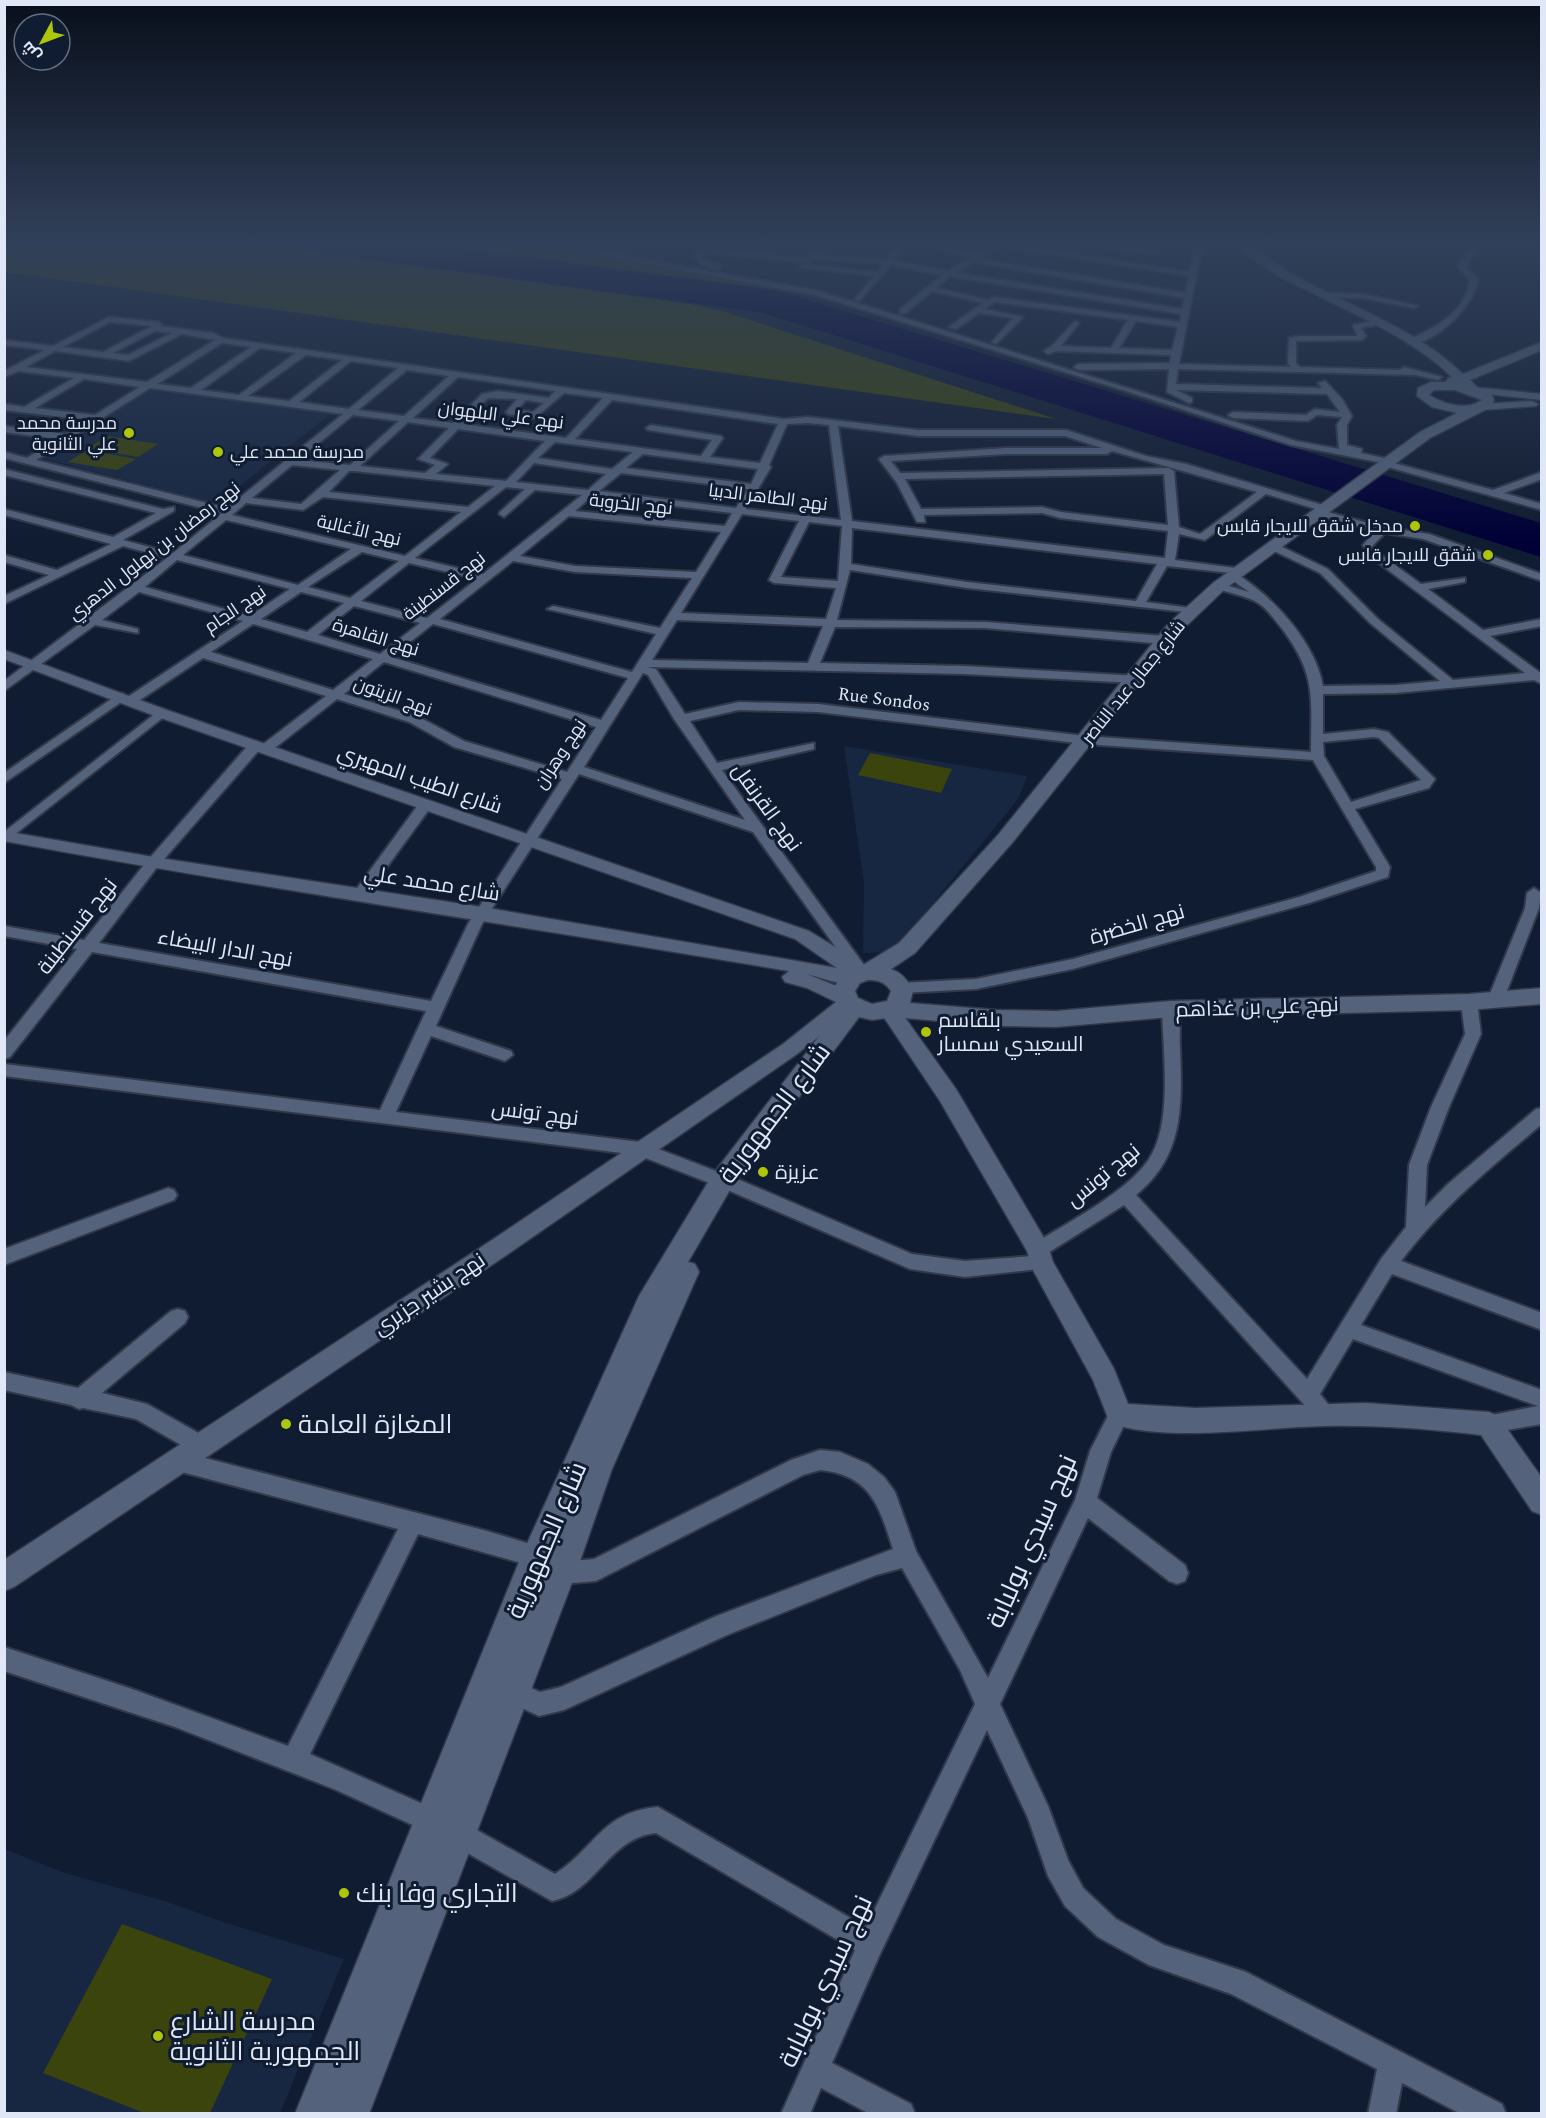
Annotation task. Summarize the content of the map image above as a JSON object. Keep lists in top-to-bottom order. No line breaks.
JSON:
{"streets":{"main road":["شارع جمال عبد الناصر","نهج علي بن غذاهم","شارع الجمهورية"],"street":["نهج علي البلهوان","نهج الطاهر الدبيا","نهج الخروبة","نهج الأغالبة","نهج رمضان بن بهلول الدهري","نهج قسنطينة","نهج الجام","نهج القاهرة","نهج الزيتون","Rue Sondos","نهج وهران","شارع الطيب المهيري","نهج القرنفل","شارع محمد علي","نهج الخضرة","نهج الدار البيضاء","نهج تونس","نهج بشير جزيري","نهج سيدي بولبابة"]},"crossings":[["نهج علي البلهوان","نهج رمضان بن بهلول الدهري"],["نهج علي البلهوان","نهج قسنطينة"],["نهج علي البلهوان","نهج وهران"],["نهج الطاهر الدبيا","نهج رمضان بن بهلول الدهري"],["نهج الطاهر الدبيا","نهج قسنطينة"],["نهج الطاهر الدبيا","شارع جمال عبد الناصر"],["نهج الطاهر الدبيا","نهج وهران"],["نهج الخروبة","نهج قسنطينة"],["نهج الخروبة","نهج وهران"],["نهج الأغالبة","نهج رمضان بن بهلول الدهري"],["نهج الأغالبة","نهج قسنطينة"],["نهج الأغالبة","نهج الجام"],["نهج رمضان بن بهلول الدهري","نهج القاهرة"],["نهج رمضان بن بهلول الدهري","شارع الطيب المهيري"],["نهج قسنطينة","نهج القاهرة"],["نهج قسنطينة","نهج الزيتون"],["نهج قسنطينة","شارع الطيب المهيري"],["نهج قسنطينة","شارع محمد علي"],["نهج قسنطينة","نهج الدار البيضاء"],["نهج الجام","نهج القاهرة"],["نهج الجام","نهج الزيتون"],["نهج الجام","شارع الطيب المهيري"],["نهج القاهرة","نهج وهران"],["شارع جمال عبد الناصر","Rue Sondos"],["شارع جمال عبد الناصر","شارع الطيب المهيري"],["شارع جمال عبد الناصر","نهج القرنفل"],["شارع جمال عبد الناصر","شارع محمد علي"],["شارع جمال عبد الناصر","نهج الخضرة"],["شارع جمال عبد الناصر","نهج علي بن غذاهم"],["شارع جمال عبد الناصر","شارع الجمهورية"],["شارع جمال عبد الناصر","نهج بشير جزيري"],["نهج الزيتون","نهج وهران"],["نهج الزيتون","نهج القرنفل"],["Rue Sondos","نهج القرنفل"],["نهج وهران","شارع الطيب المهيري"],["نهج وهران","نهج القرنفل"],["نهج وهران","شارع محمد علي"],["نهج وهران","نهج الدار البيضاء"],["نهج وهران","نهج تونس"],["شارع الطيب المهيري","نهج القرنفل"],["شارع الطيب المهيري","شارع محمد علي"],["شارع الطيب المهيري","نهج الخضرة"],["شارع الطيب المهيري","نهج علي بن غذاهم"],["شارع الطيب المهيري","شارع الجمهورية"],["شارع الطيب المهيري","نهج بشير جزيري"],["نهج القرنفل","شارع محمد علي"],["نهج القرنفل","نهج الخضرة"],["نهج القرنفل","نهج علي بن غذاهم"],["نهج القرنفل","شارع الجمهورية"],["نهج القرنفل","نهج بشير جزيري"],["شارع محمد علي","نهج الخضرة"],["شارع محمد علي","نهج علي بن غذاهم"],["شارع محمد علي","شارع الجمهورية"],["شارع محمد علي","نهج بشير جزيري"],["نهج الخضرة","نهج علي بن غذاهم"],["نهج الخضرة","شارع الجمهورية"],["نهج الخضرة","نهج بشير جزيري"],["نهج علي بن غذاهم","نهج تونس"],["نهج علي بن غذاهم","شارع الجمهورية"],["نهج علي بن غذاهم","نهج بشير جزيري"],["نهج تونس","شارع الجمهورية"],["نهج تونس","نهج بشير جزيري"],["شارع الجمهورية","نهج بشير جزيري"]],"places":["مدرسة محمد علي الثانوية","مدرسة محمد علي","مدخل شقق للايجار قابس","شقق للايجار قابس","بلقاسم السعيدي سمسار","عزيزة","المغازة العامة","التجاري وفا بنك","مدرسة الشارع الجمهورية الثانوية"],"north":"bottom left"}
